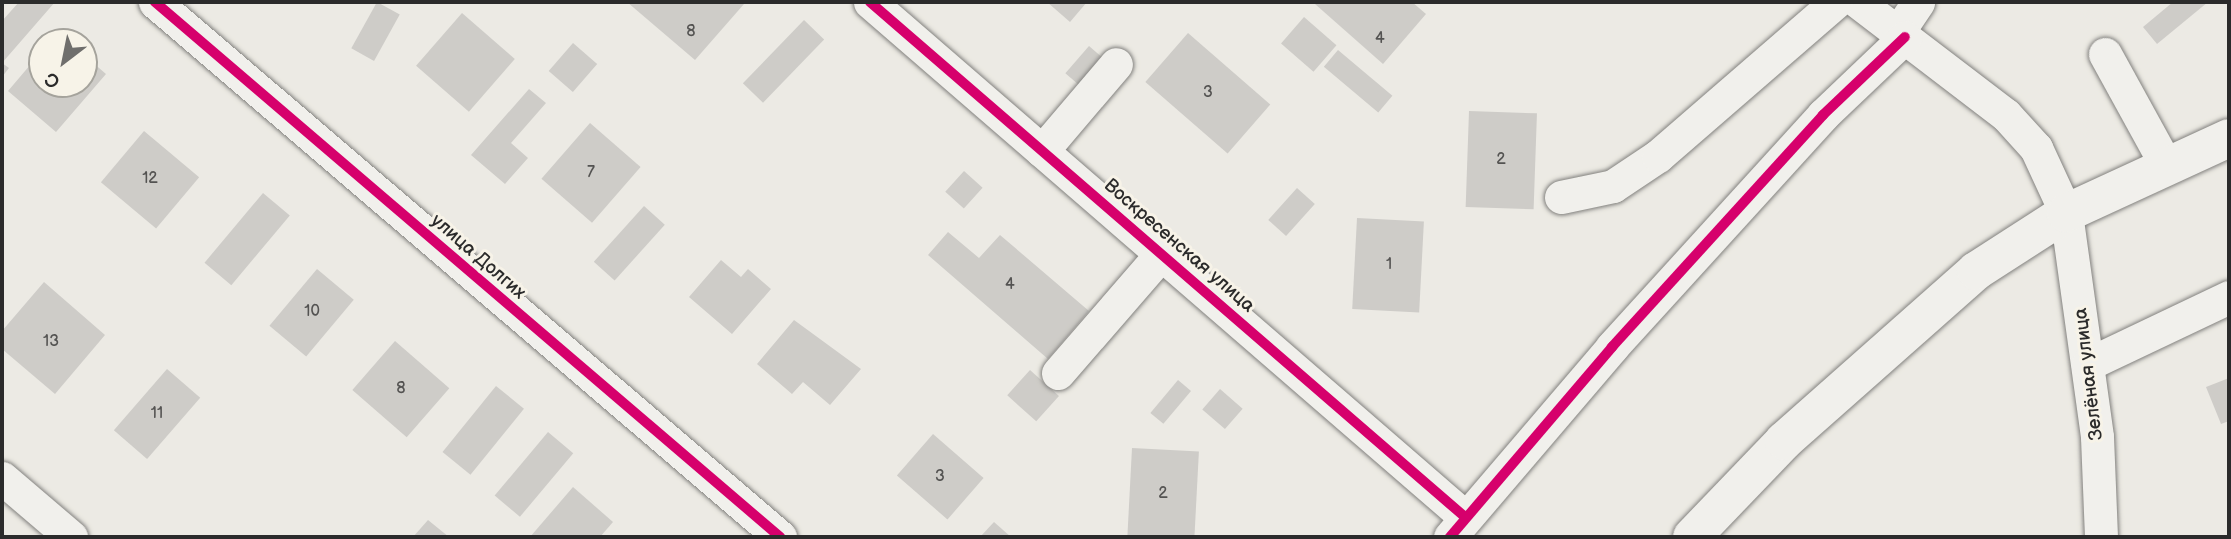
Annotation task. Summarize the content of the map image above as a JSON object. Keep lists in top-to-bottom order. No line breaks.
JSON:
{"streets":{"street":["Воскресенская улица","улица Долгих","Зелёная улица"]},"house_numbers":["8","4","3","2","7","12","1","4","10","13","8","11","3","2"],"north":"bottom left"}
